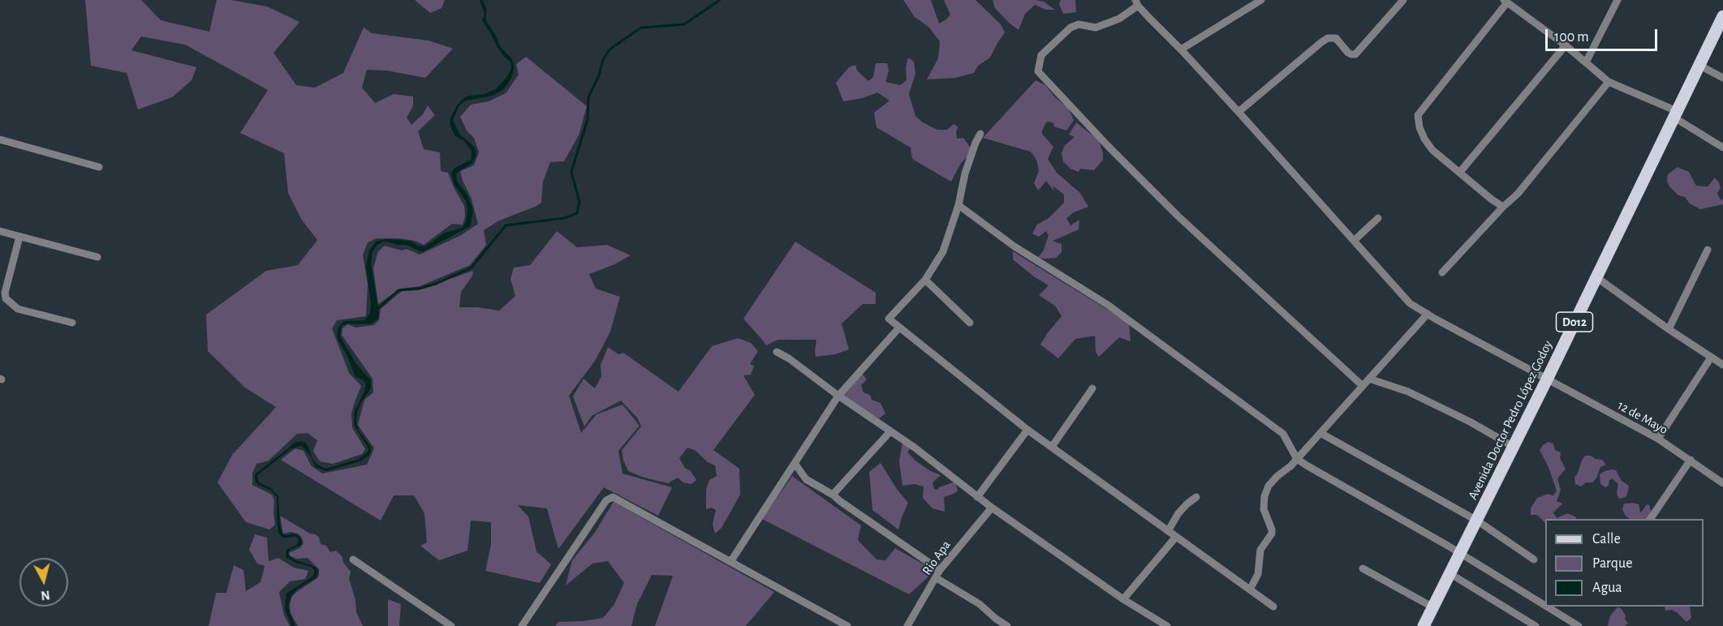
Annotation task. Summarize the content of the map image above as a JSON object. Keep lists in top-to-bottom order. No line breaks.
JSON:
{"streets":{"main road":["D012","Avenida Doctor Pedro López Godoy"],"street":["12 de Mayo","Rio Apa"]},"crossings":[["12 de Mayo","Avenida Doctor Pedro López Godoy"]],"legend":["Calle","Parque","Agua"],"scale_bar":"100 m","north":"bottom"}
